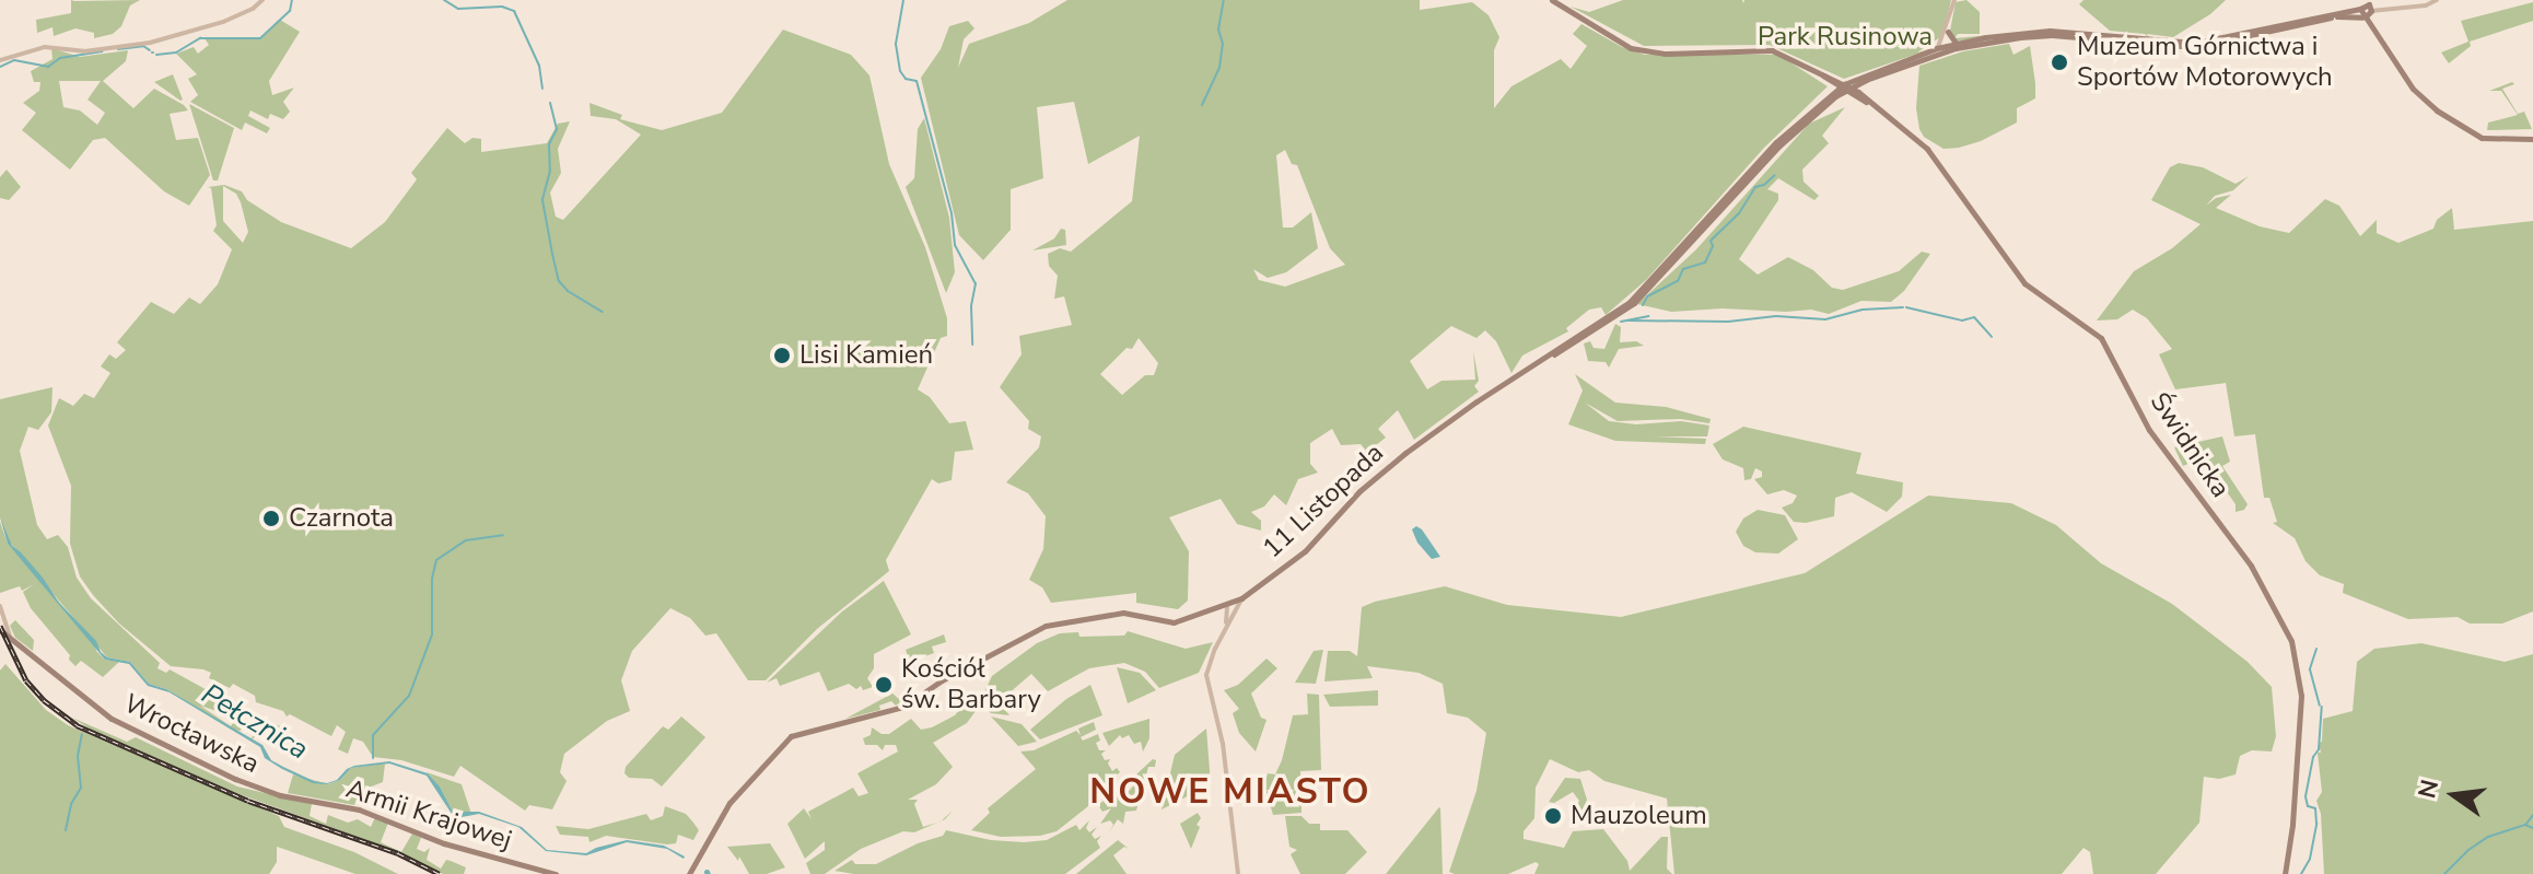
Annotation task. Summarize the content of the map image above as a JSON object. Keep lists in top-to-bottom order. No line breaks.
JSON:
{"streets":{"main road":["Świdnicka","11 Listopada","Wrocławska","Armii Krajowej"]},"crossings":[["Świdnicka","11 Listopada"],["Wrocławska","Armii Krajowej"]],"districts":["NOWE MIASTO"],"water":["Pełcznica"],"parks":["Park Rusinowa"],"places":["Muzeum Górnictwa i Sportów Motorowych","Lisi Kamień","Czarnota","Kościół św. Barbary","Mauzoleum"],"north":"left"}
